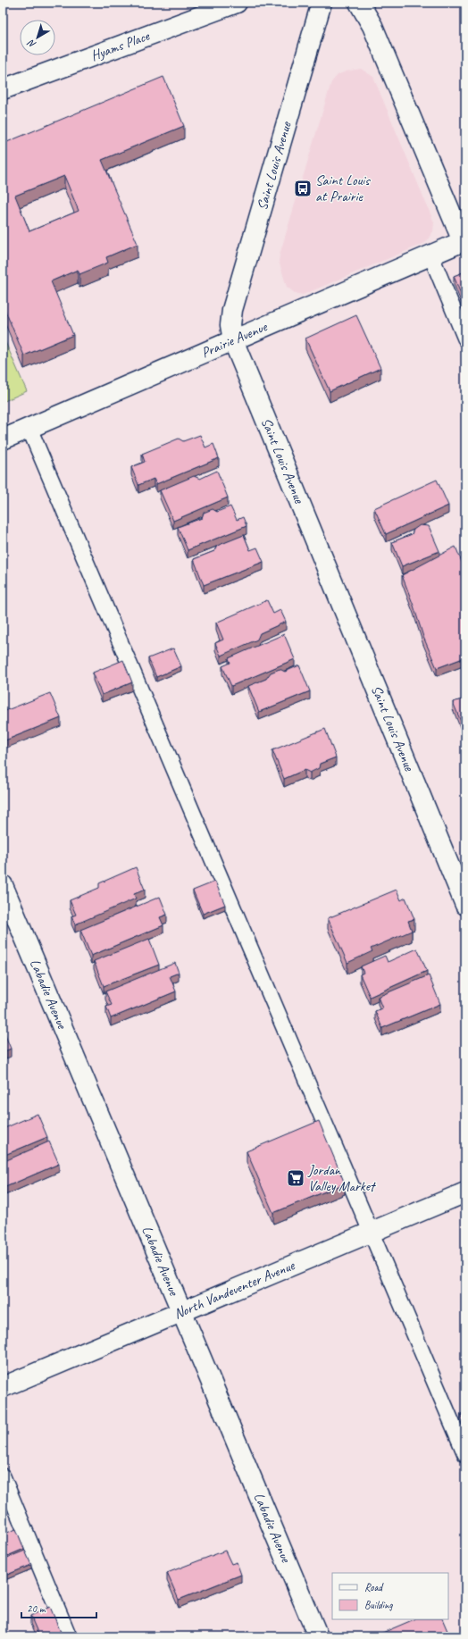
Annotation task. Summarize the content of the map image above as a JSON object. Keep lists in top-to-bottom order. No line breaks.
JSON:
{"streets":{"street":["Hyams Place","Saint Louis Avenue","Prairie Avenue","Labadie Avenue","North Vandeventer Avenue"]},"crossings":[["Saint Louis Avenue","Prairie Avenue"],["Labadie Avenue","North Vandeventer Avenue"]],"places":{"bus stop":["Saint Louis at Prairie"],"supermarket":["Jordan Valley Market"]},"legend":["Road","Building"],"scale_bar":"20 m","north":"bottom left"}
